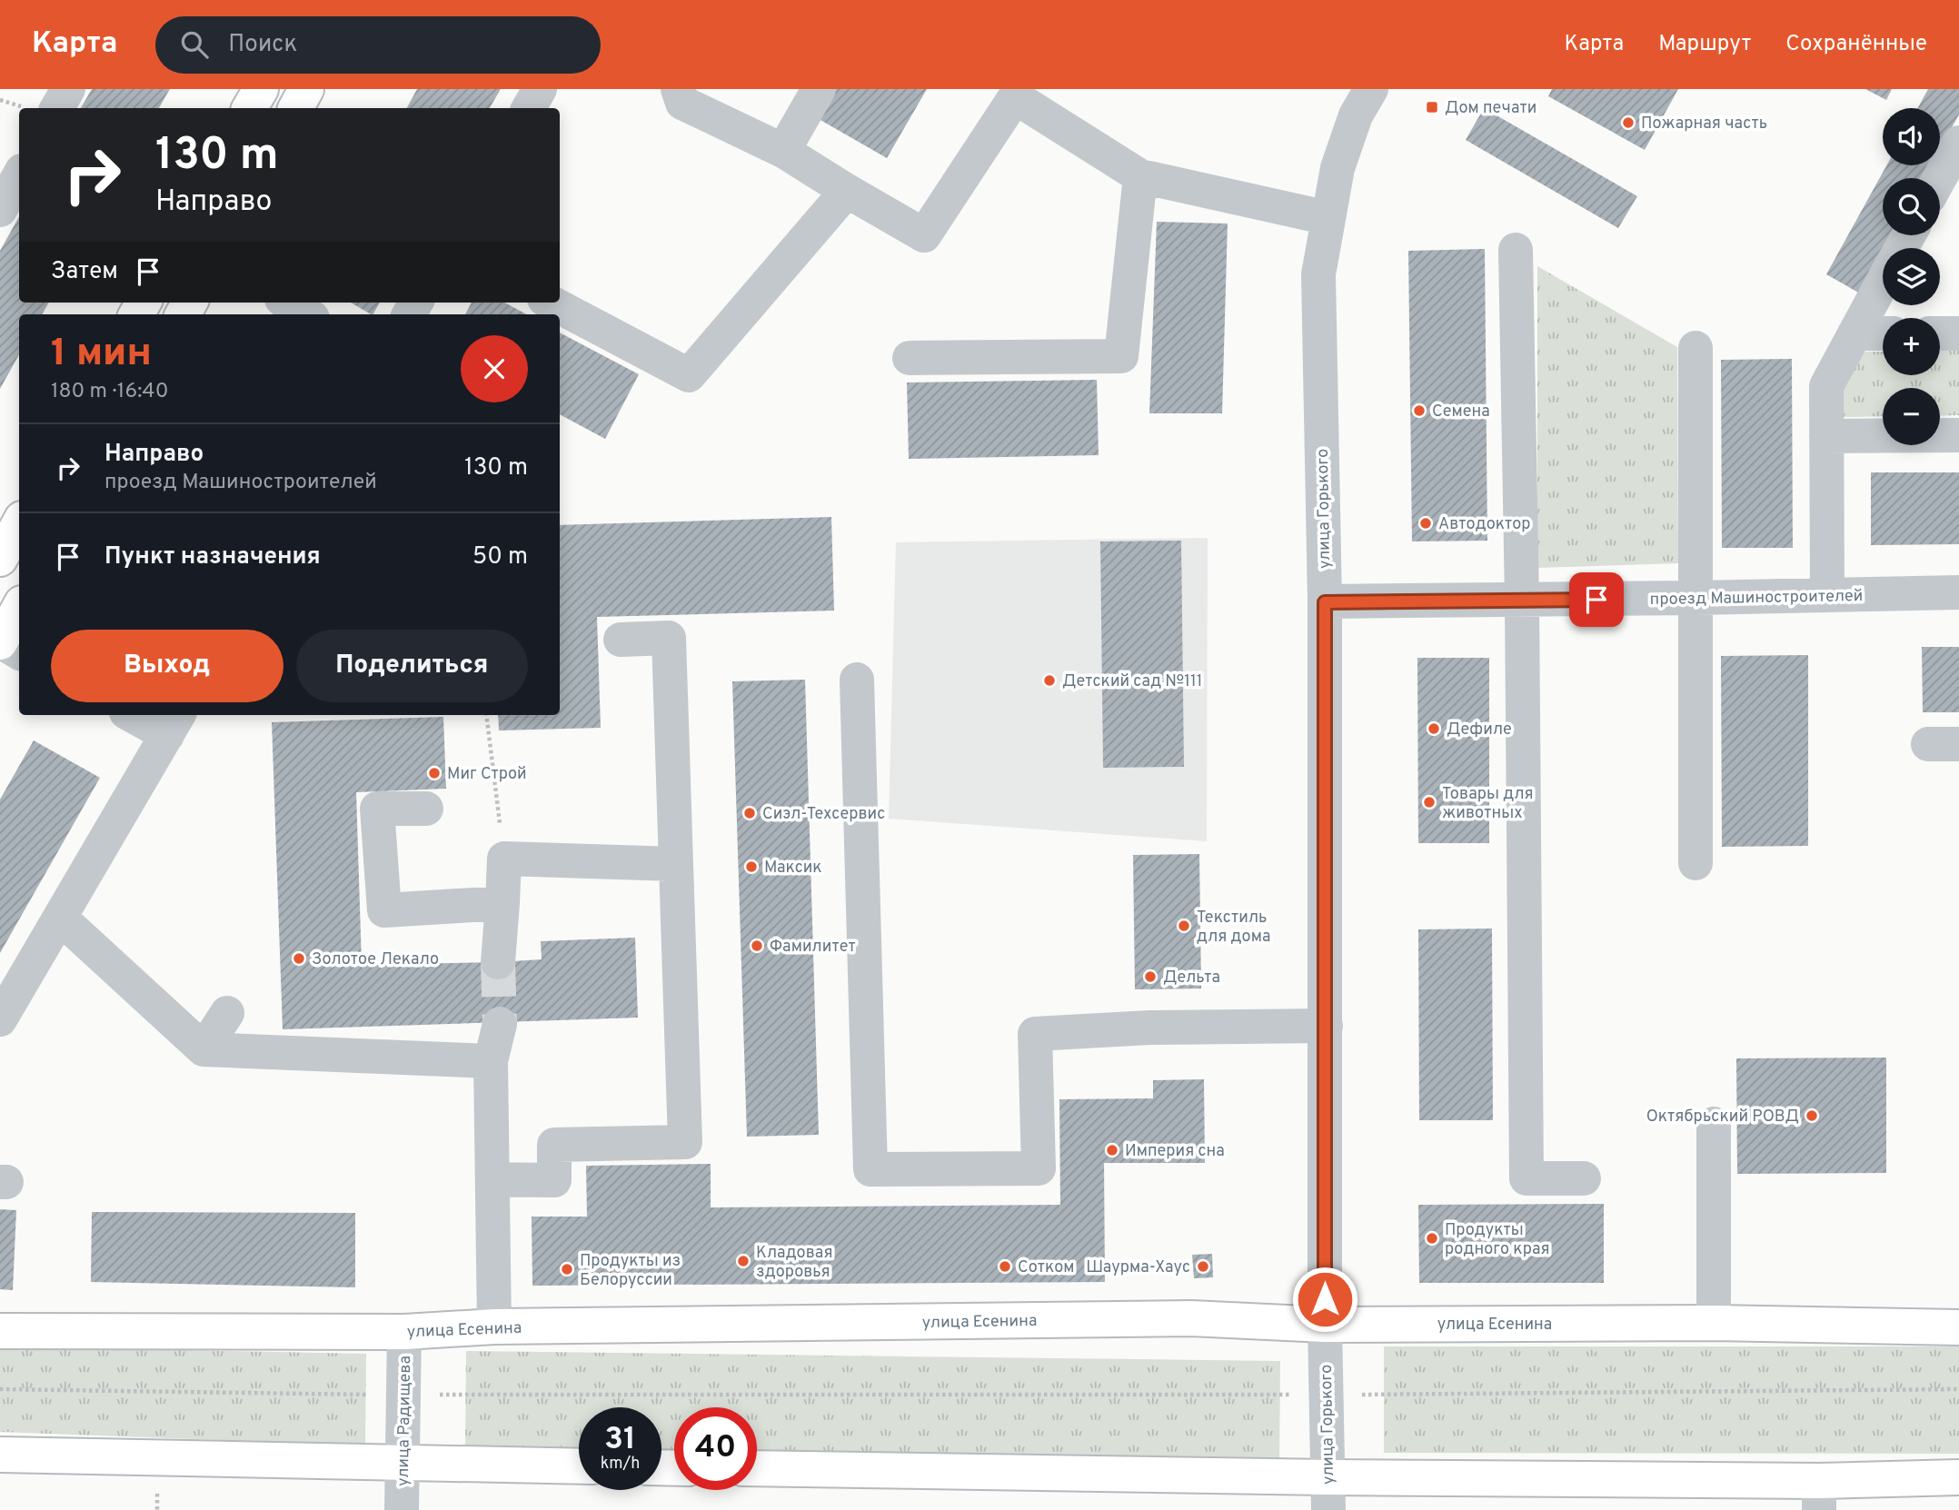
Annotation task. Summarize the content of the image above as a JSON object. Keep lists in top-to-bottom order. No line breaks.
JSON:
{"streets":{"main road":["улица Есенина"],"street":["улица Горького","проезд Машиностроителей","улица Радищева"]},"crossings":[["улица Горького","проезд Машиностроителей"],["улица Горького","улица Есенина"],["улица Есенина","улица Радищева"]],"places":{"transit":["Дом печати"],"other":["Пожарная часть","Семена","Автодоктор","Детский сад №111","Дефиле","Миг Строй","Товары для животных","Сиэл-Техсервис","Максик","Текстиль для дома","Фамилитет","Золотое Лекало","Дельта","Октябрьский РОВД","Империя сна","Продукты родного края","Кладовая здоровья","Сотком","Шаурма-Хаус","Продукты из Белоруссии"]},"page":{"header":"Карта","search":"Поиск","nav":["Карта","Маршрут","Сохранённые"],"map_buttons":["+","−"],"turn":["130 m","Направо"],"then":"Затем","heading":["1 мин","180 m · 16:40"],"list":[{"name":"Направо","note":"проезд Машиностроителей","value":"130 m"},{"name":"Пункт назначения","value":"50 m"}],"buttons":["Выход","Поделиться"],"speed":"31 km/h","limit":"40"}}
